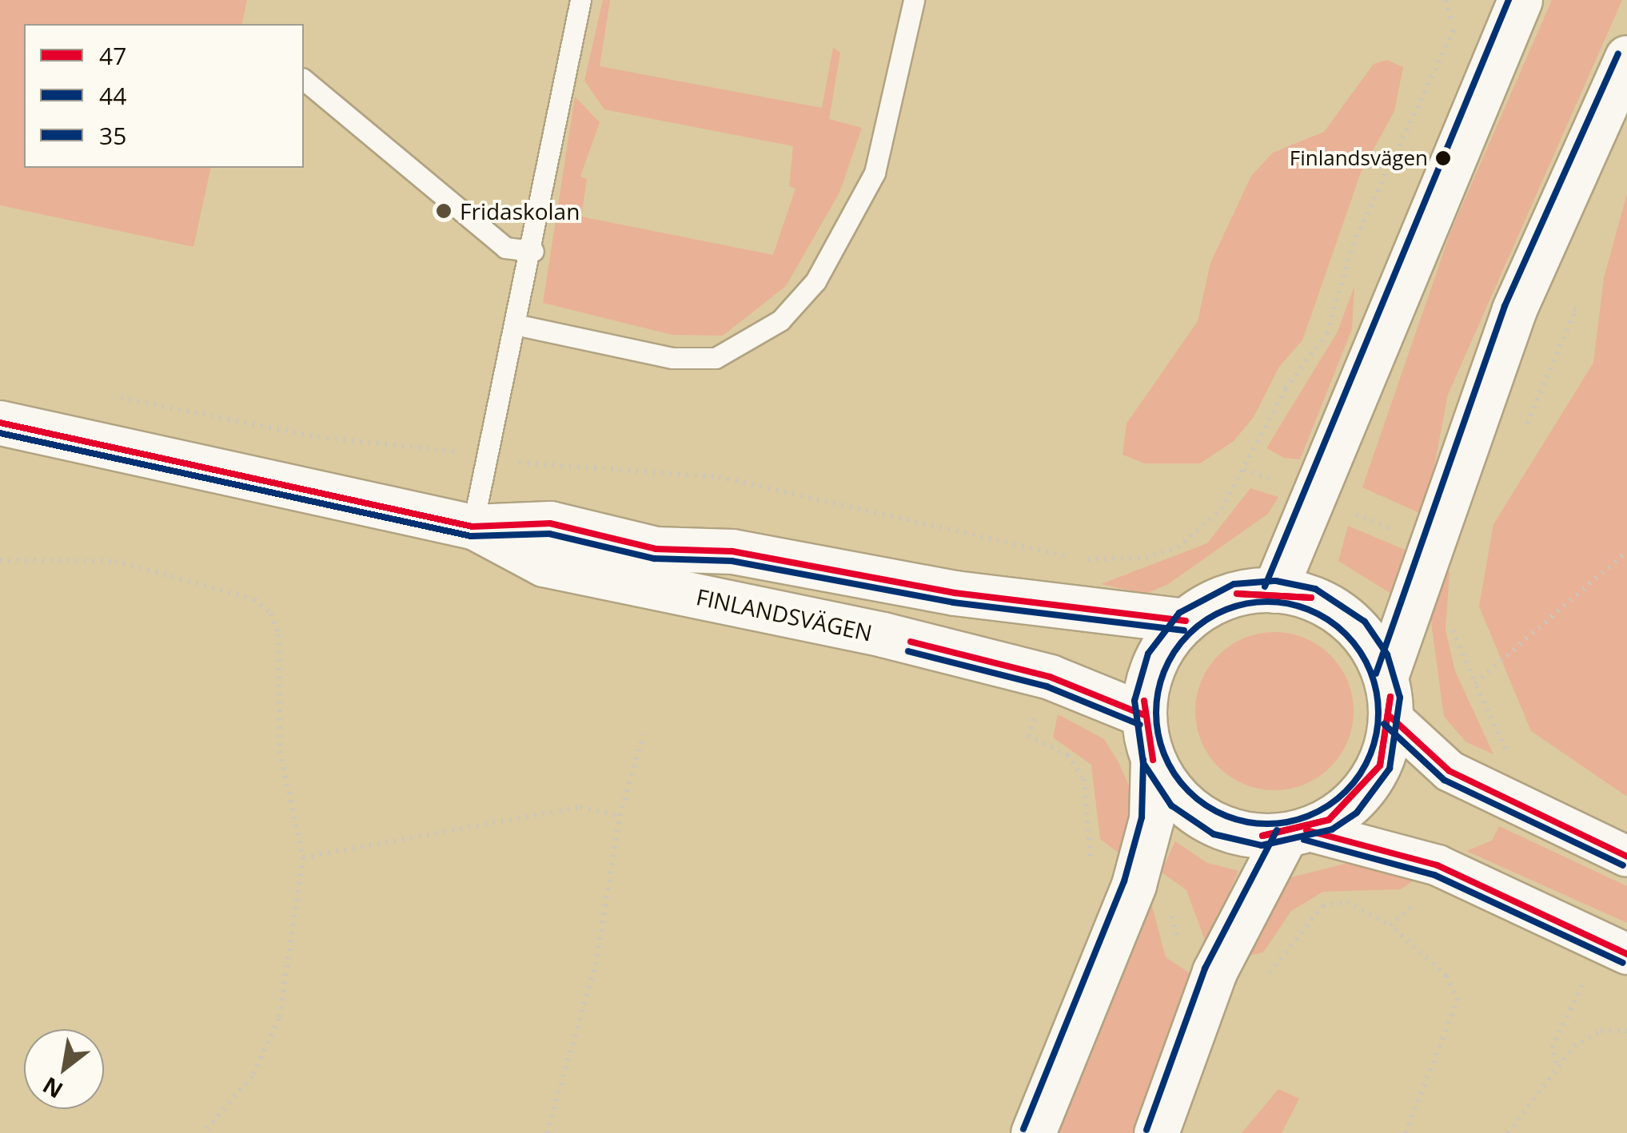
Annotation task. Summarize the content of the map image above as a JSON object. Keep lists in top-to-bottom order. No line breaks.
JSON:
{"streets":{"main road":["FINLANDSVÄGEN"]},"places":["Finlandsvägen","Fridaskolan"],"lines":["transit line 35","transit line 47","transit line 44"],"legend":["47","44","35"],"north":"bottom left"}
